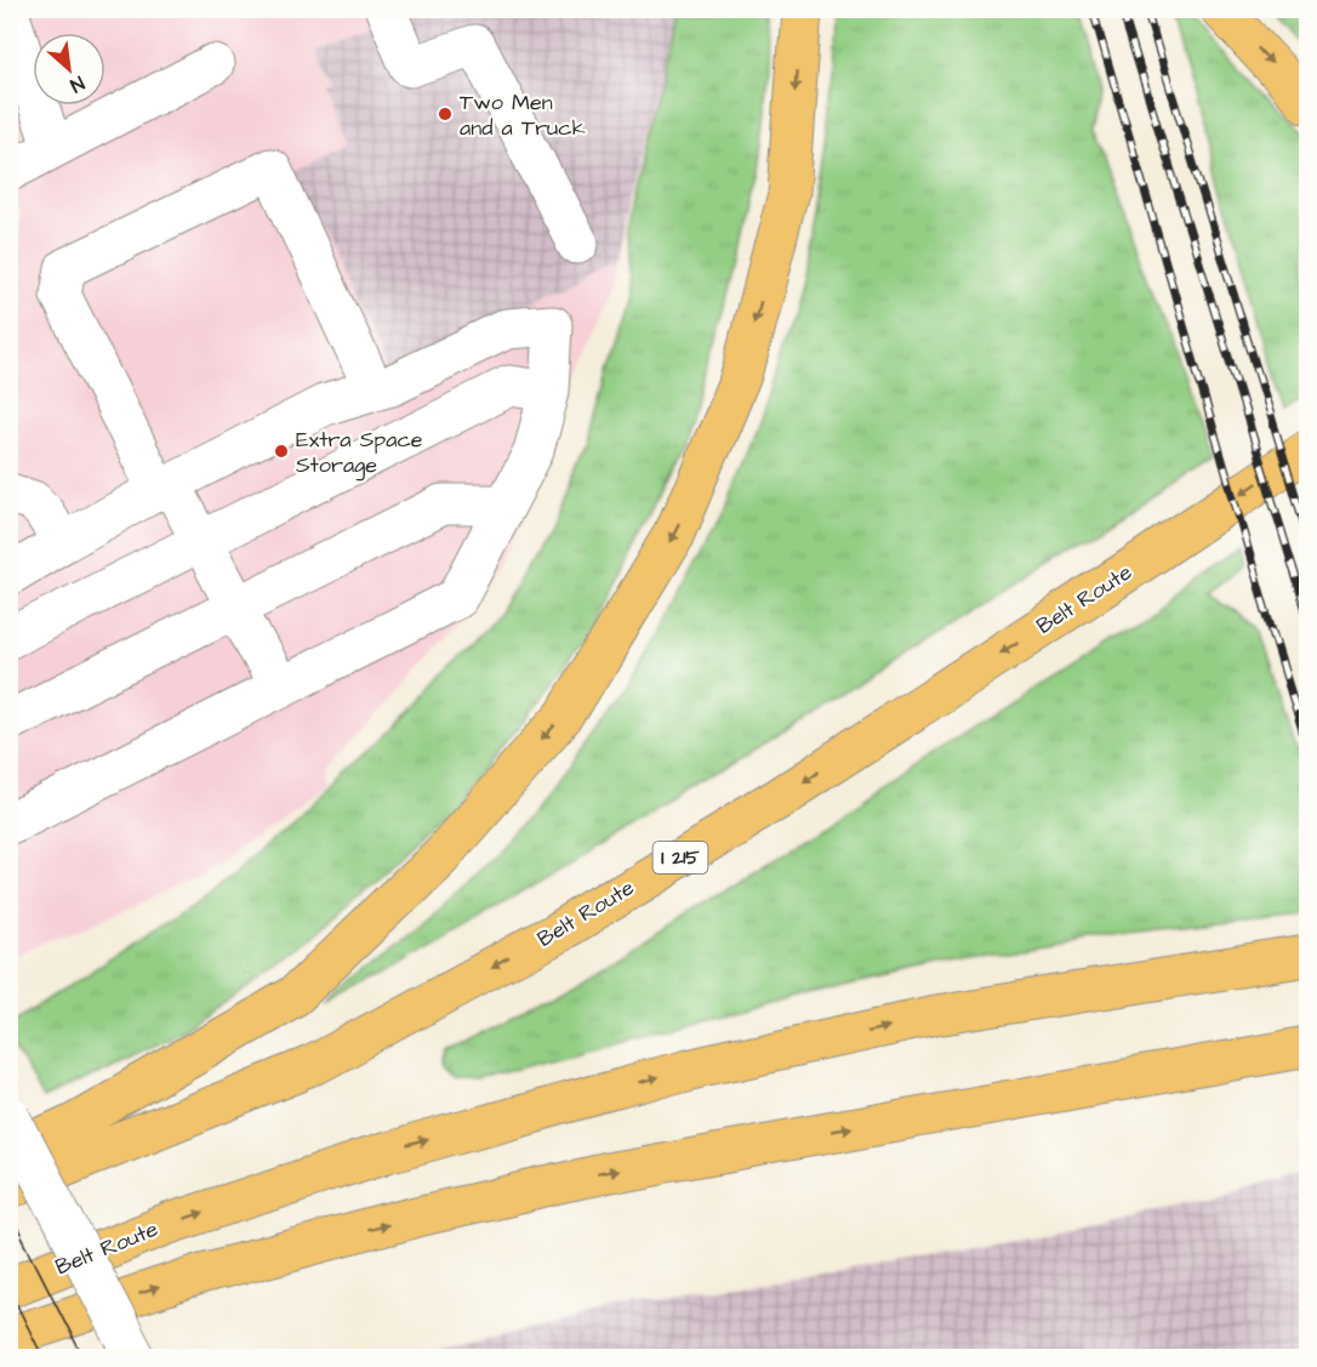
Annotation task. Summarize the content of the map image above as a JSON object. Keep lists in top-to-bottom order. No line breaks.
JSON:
{"streets":{"highway":["Belt Route","I 215"]},"places":["Two Men and a Truck","Extra Space Storage"],"north":"bottom right"}
